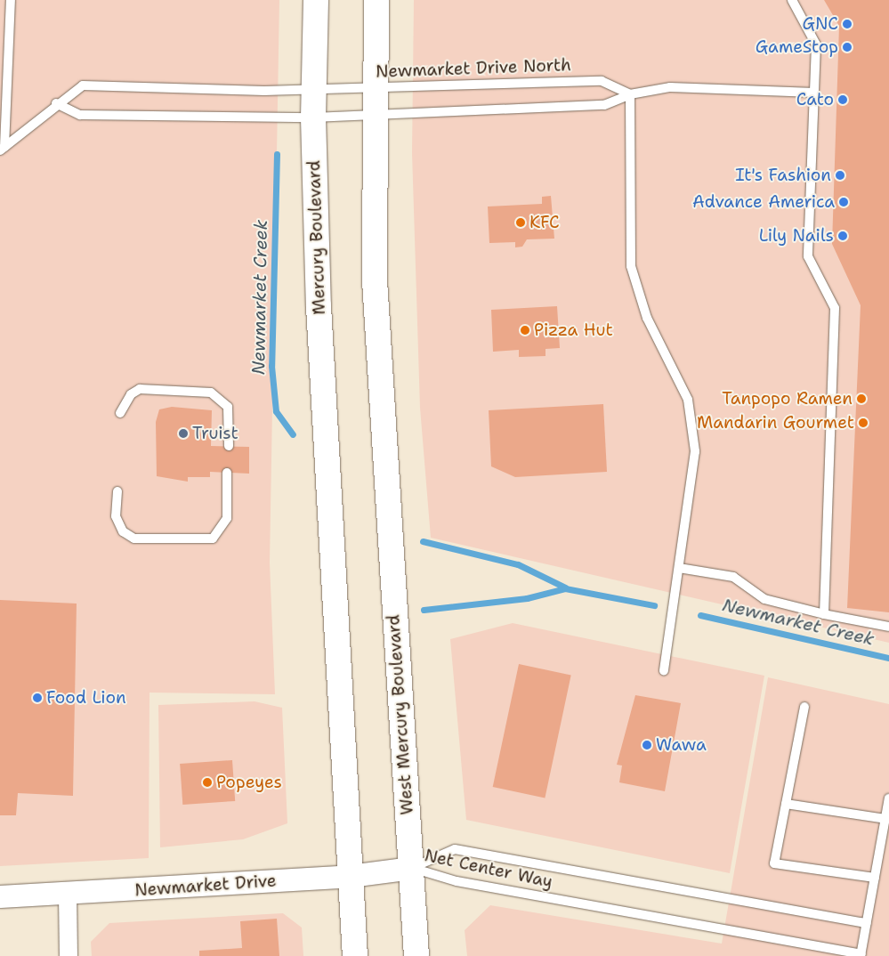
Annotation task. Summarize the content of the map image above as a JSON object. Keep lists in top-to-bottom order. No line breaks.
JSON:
{"streets":{"highway":["Mercury Boulevard","West Mercury Boulevard"],"street":["Newmarket Drive"],"lane":["Newmarket Drive North","Net Center Way"]},"crossings":[["Newmarket Drive North","Mercury Boulevard"],["Mercury Boulevard","Newmarket Drive"],["West Mercury Boulevard","Net Center Way"],["West Mercury Boulevard","Newmarket Drive"],["Net Center Way","Newmarket Drive"]],"water":["Newmarket Creek"],"places":["GNC","GameStop","Cato","It's Fashion","Advance America","KFC","Lily Nails","Pizza Hut","Tanpopo Ramen","Mandarin Gourmet","Truist","Food Lion","Wawa","Popeyes"]}
